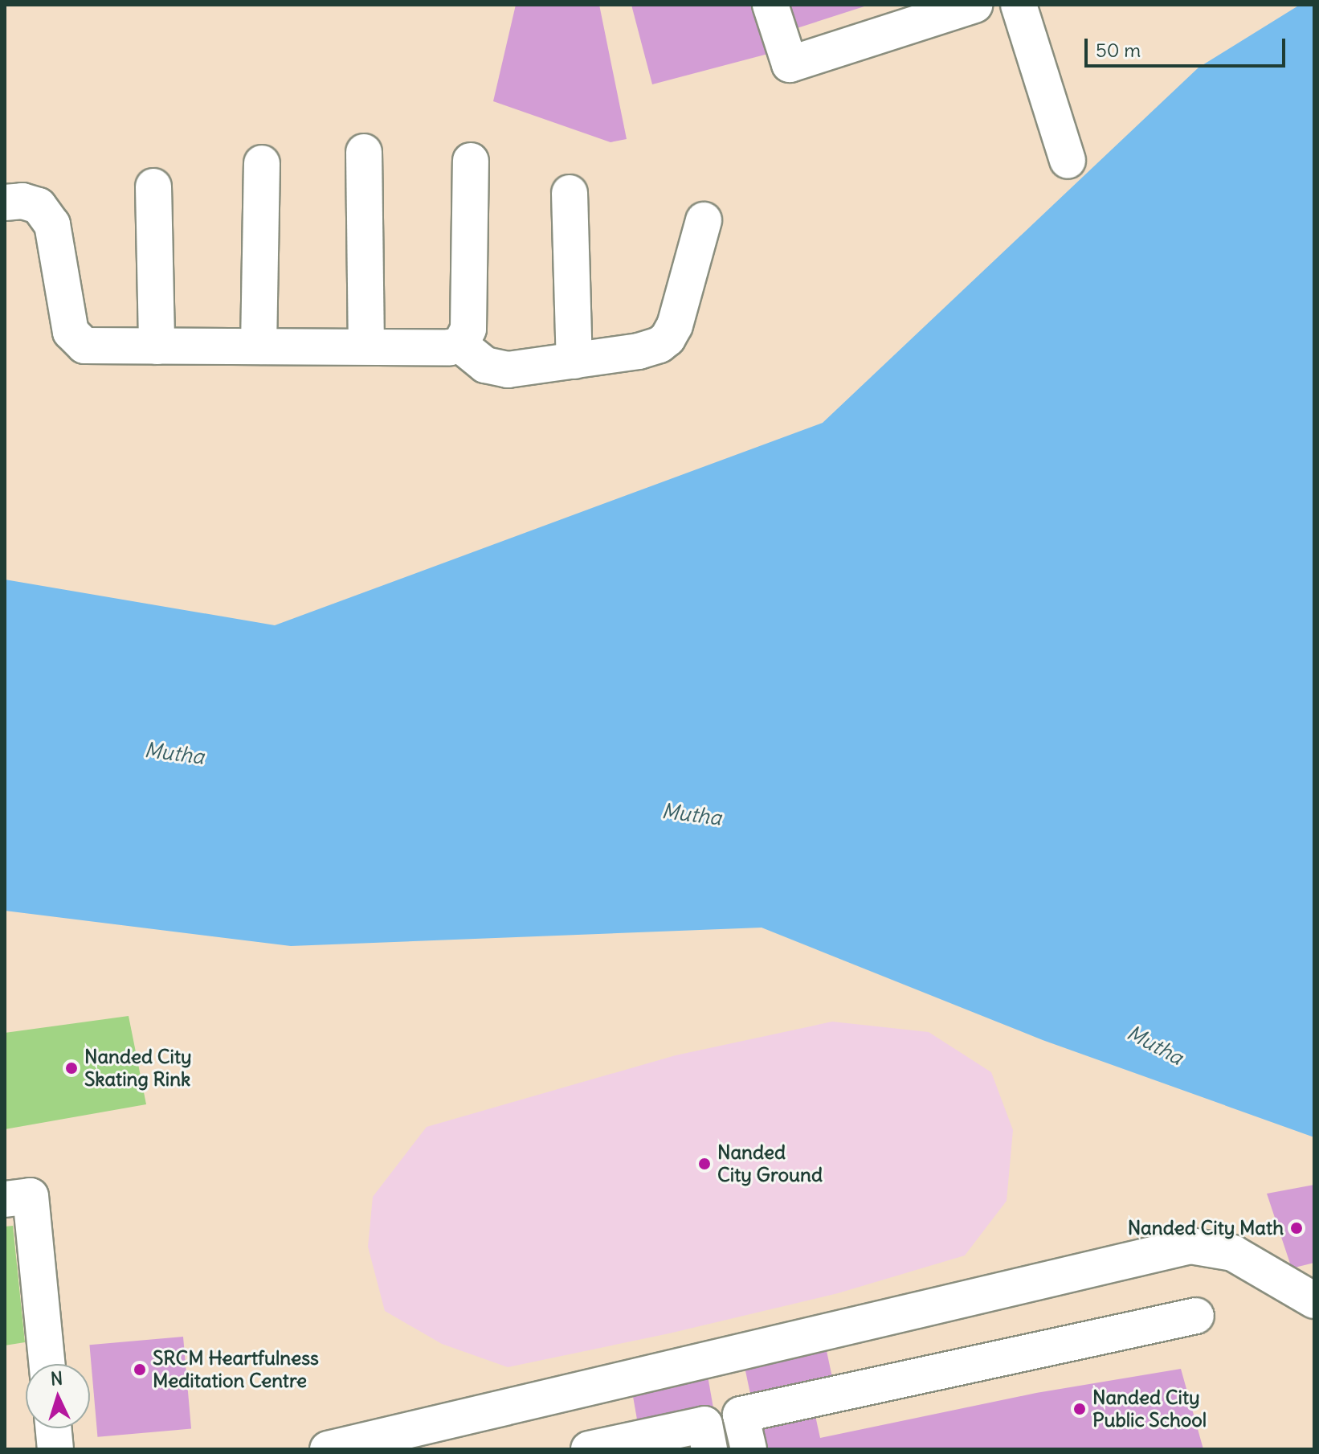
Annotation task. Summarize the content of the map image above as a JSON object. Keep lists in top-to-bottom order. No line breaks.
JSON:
{"water":["Mutha"],"places":["Nanded City Skating Rink","Nanded City Ground","Nanded City Math","SRCM Heartfulness Meditation Centre","Nanded City Public School"],"scale_bar":"50 m","north":"top"}
